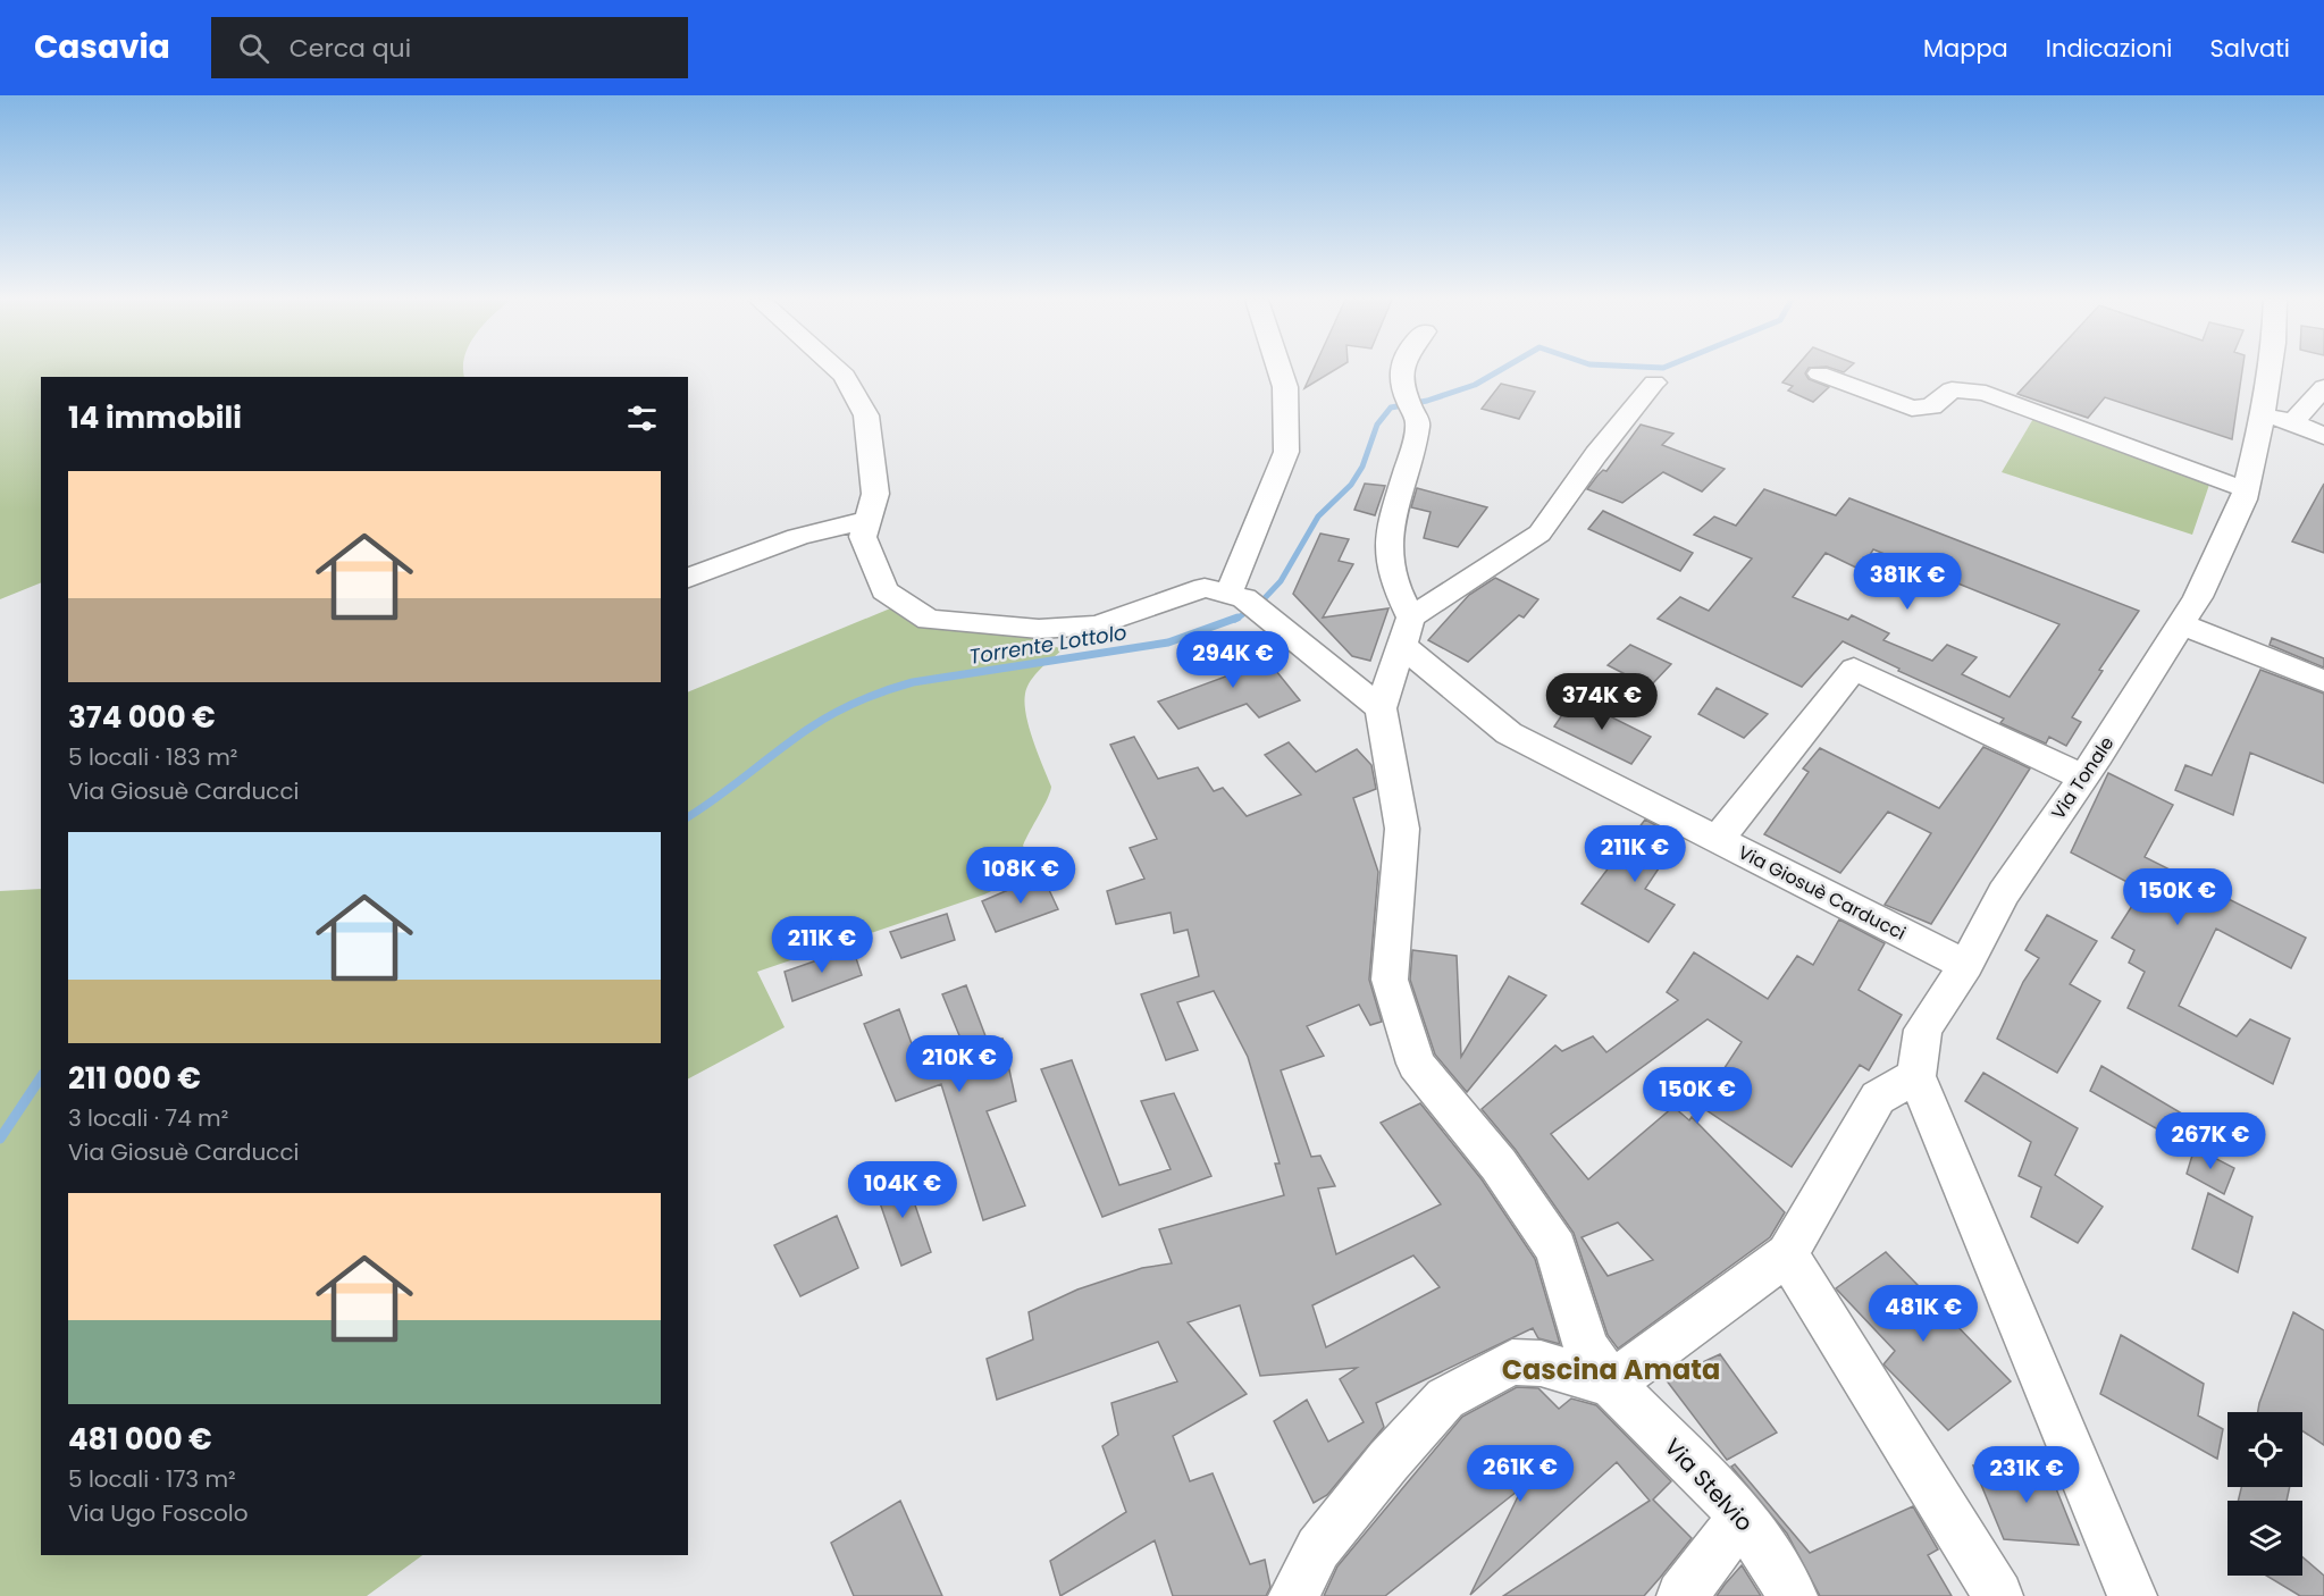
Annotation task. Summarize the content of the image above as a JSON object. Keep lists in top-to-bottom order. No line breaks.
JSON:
{"streets":{"street":["Via Tonale","Via Giosuè Carducci","Via Stelvio"]},"crossings":[["Via Tonale","Via Giosuè Carducci"]],"districts":["Cascina Amata"],"water":["Torrente Lottolo"],"page":{"header":"Casavia","search":"Cerca qui","nav":["Mappa","Indicazioni","Salvati"],"heading":"14 immobili","list":[{"name":"374 000 €","note":"5 locali · 183 m² · Via Giosuè Carducci"},{"name":"211 000 €","note":"3 locali · 74 m² · Via Giosuè Carducci"},{"name":"481 000 €","note":"5 locali · 173 m² · Via Ugo Foscolo"}],"price":["381K €","294K €","374K €","211K €","108K €","150K €","211K €","210K €","150K €","267K €","104K €","481K €","261K €","231K €"]}}
